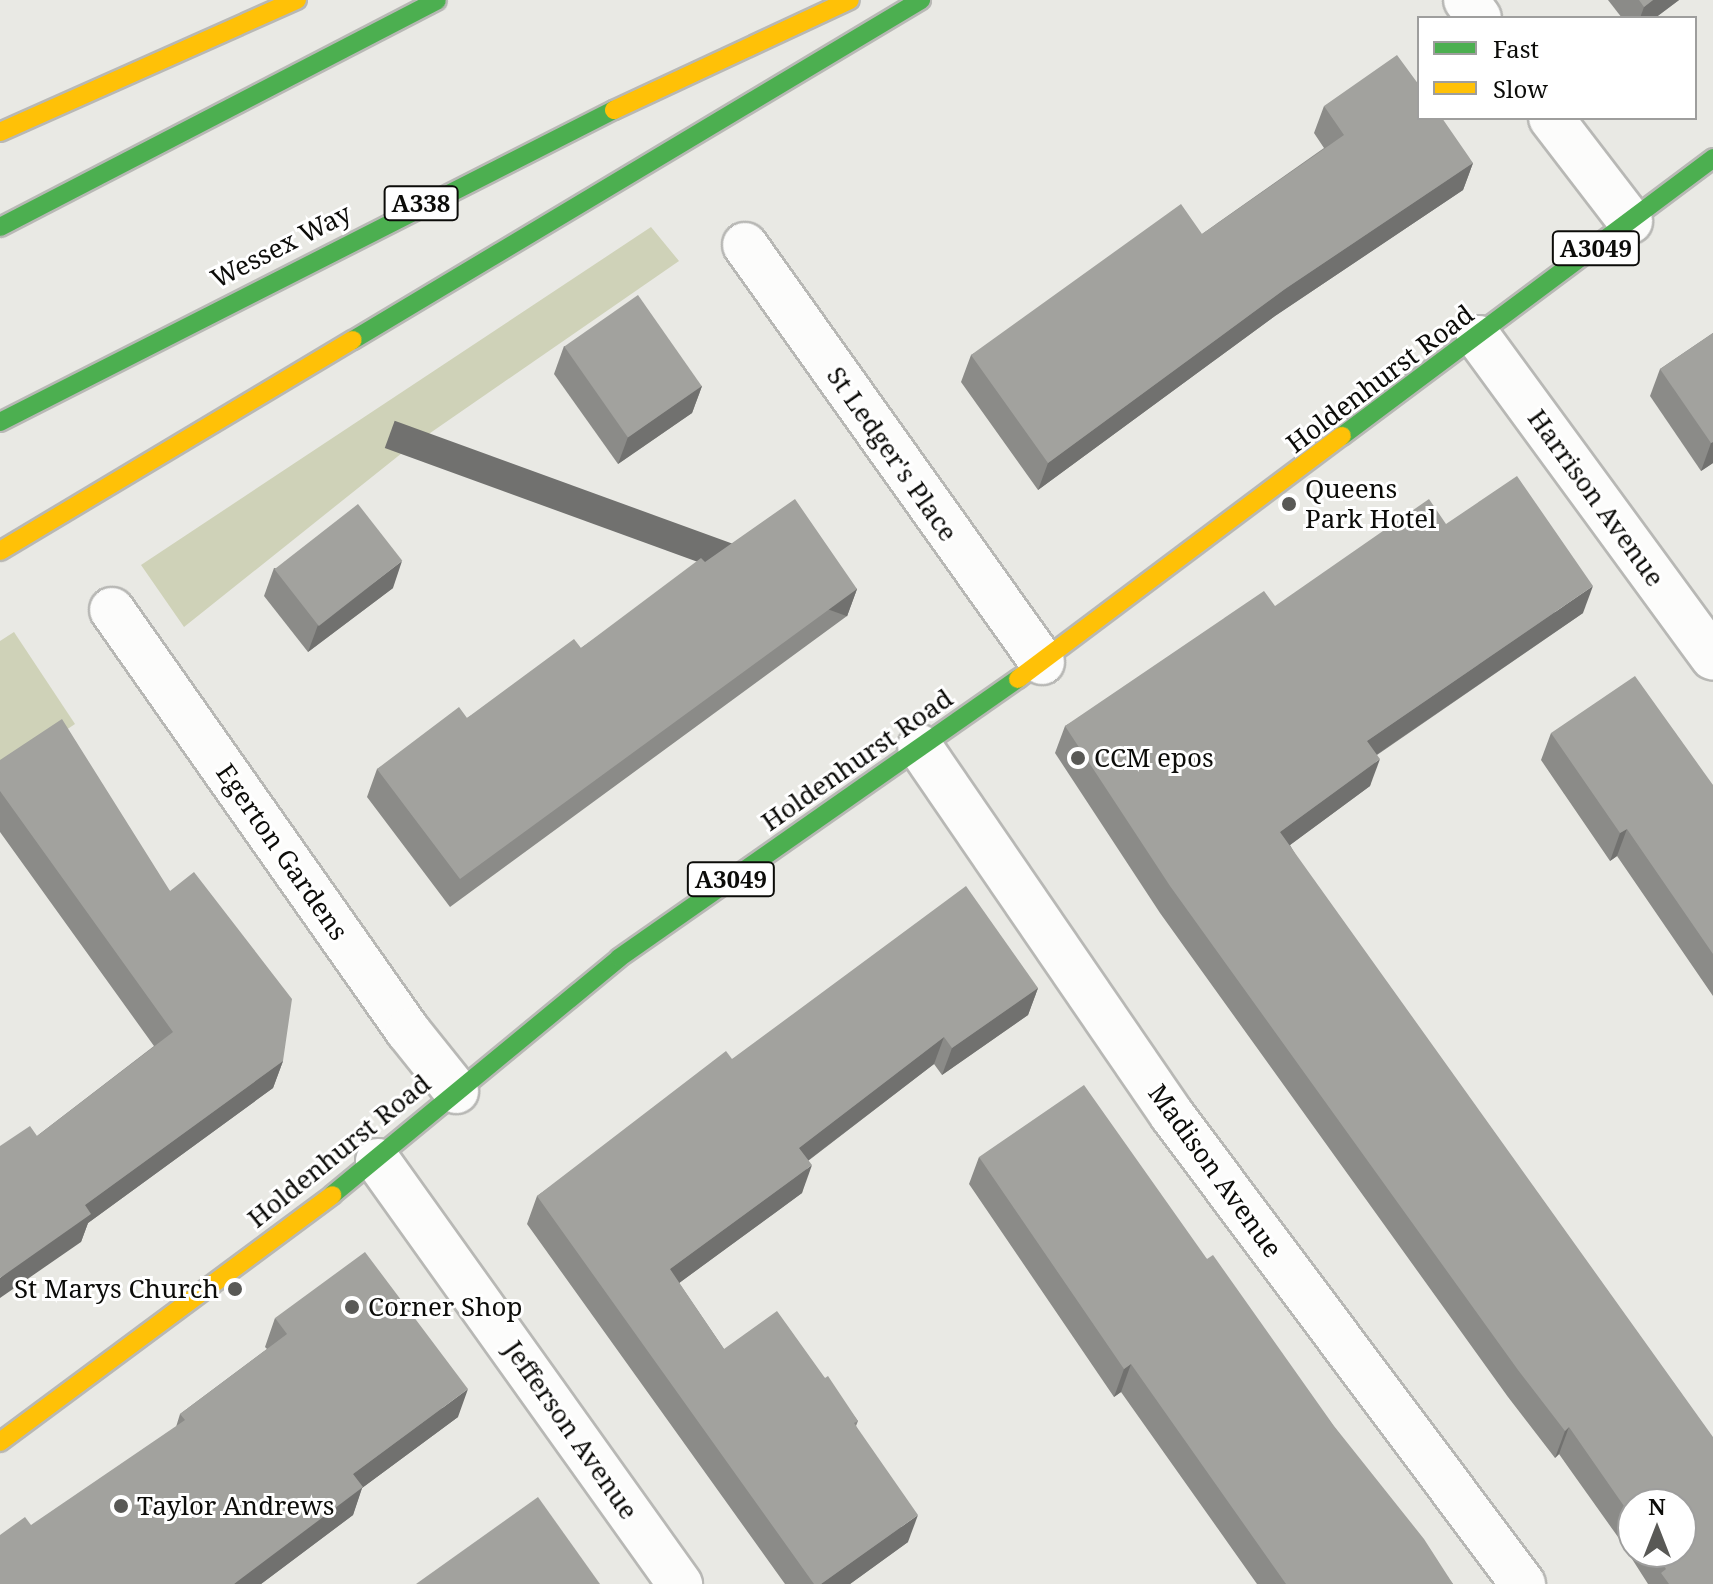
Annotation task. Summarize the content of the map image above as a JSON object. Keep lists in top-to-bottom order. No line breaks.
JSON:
{"streets":{"main road":["A338","Wessex Way","A3049","Holdenhurst Road"],"street":["St Ledger's Place","Harrison Avenue","Egerton Gardens","Madison Avenue","Jefferson Avenue"]},"crossings":[["Holdenhurst Road","St Ledger's Place"],["Holdenhurst Road","Harrison Avenue"],["Holdenhurst Road","Egerton Gardens"],["Holdenhurst Road","Madison Avenue"],["Holdenhurst Road","Jefferson Avenue"]],"places":["Queens Park Hotel","CCM epos","St Marys Church","Corner Shop","Taylor Andrews"],"legend":["Fast","Slow"],"north":"top"}
